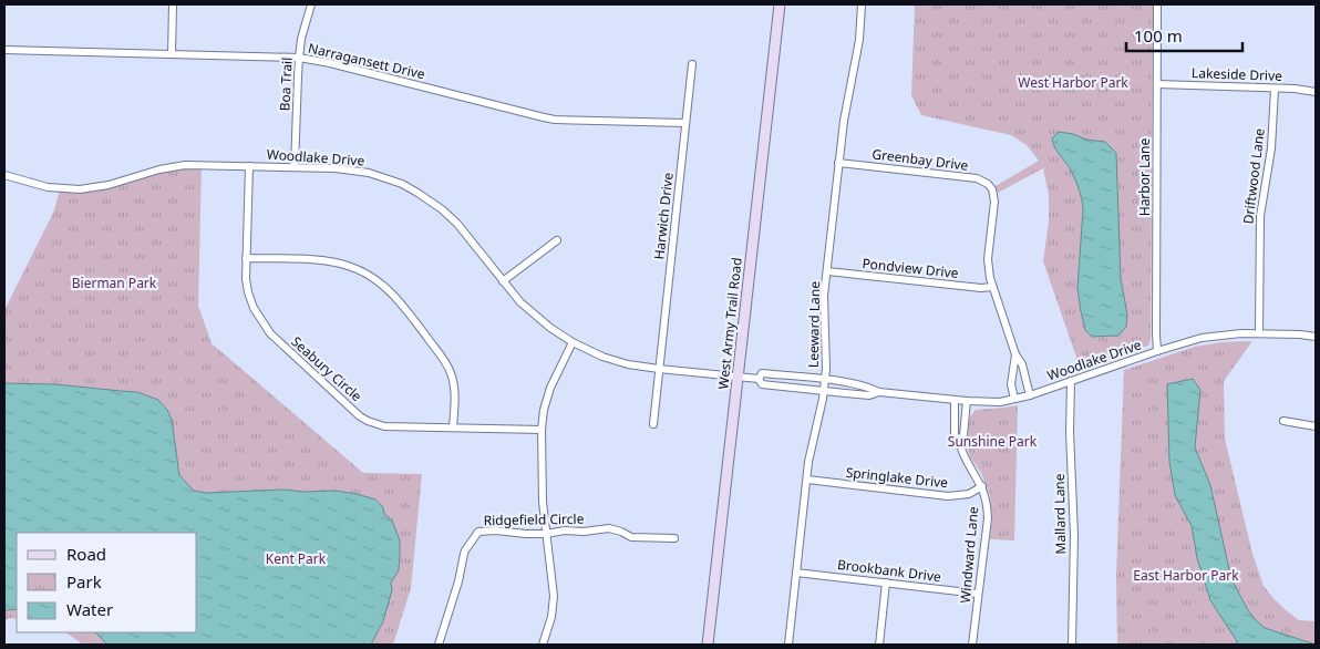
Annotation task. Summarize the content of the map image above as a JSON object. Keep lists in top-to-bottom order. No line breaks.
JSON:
{"streets":{"main road":["West Army Trail Road"],"street":["Narragansett Drive","Lakeside Drive","Boa Trail","Woodlake Drive","Greenbay Drive","Driftwood Lane","Harbor Lane","Harwich Drive","Pondview Drive","Leeward Lane","Seabury Circle","Springlake Drive","Mallard Lane","Ridgefield Circle","Windward Lane","Brookbank Drive"]},"crossings":[["Narragansett Drive","Boa Trail"],["Narragansett Drive","Harwich Drive"],["Lakeside Drive","Driftwood Lane"],["Lakeside Drive","Harbor Lane"],["Boa Trail","Woodlake Drive"],["Woodlake Drive","Greenbay Drive"],["Woodlake Drive","Driftwood Lane"],["Woodlake Drive","Harbor Lane"],["Woodlake Drive","Harwich Drive"],["Woodlake Drive","West Army Trail Road"],["Woodlake Drive","Leeward Lane"],["Woodlake Drive","Seabury Circle"],["Woodlake Drive","Mallard Lane"],["Woodlake Drive","Windward Lane"],["Greenbay Drive","Pondview Drive"],["Greenbay Drive","Leeward Lane"],["Pondview Drive","Leeward Lane"],["Leeward Lane","Springlake Drive"],["Leeward Lane","Brookbank Drive"],["Springlake Drive","Windward Lane"],["Windward Lane","Brookbank Drive"]],"parks":["West Harbor Park","Bierman Park","Sunshine Park","Kent Park","East Harbor Park"],"legend":["Road","Park","Water"],"scale_bar":"100 m"}
